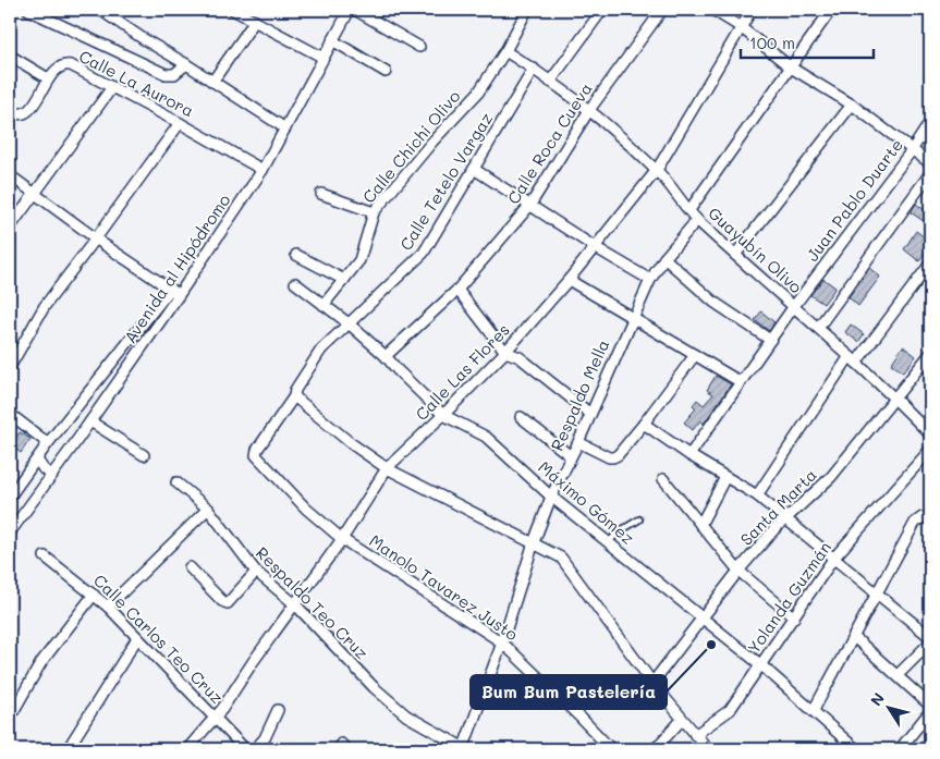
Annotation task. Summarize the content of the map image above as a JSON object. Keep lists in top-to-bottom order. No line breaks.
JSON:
{"streets":{"street":["Calle La Aurora","Calle Roca Cueva","Calle Chichi Olivo","Calle Tetelo Vargaz","Juan Pablo Duarte","Guayubín Olivo","Avenida al Hipódromo","Calle Las Flores","Respaldo Mella","Máximo Gómez","Santa Marta","Manolo Tavarez Justo","Yolanda Guzmán","Respaldo Teo Cruz","Calle Carlos Teo Cruz"]},"crossings":[["Calle La Aurora","Avenida al Hipódromo"],["Calle Roca Cueva","Guayubín Olivo"],["Calle Roca Cueva","Máximo Gómez"],["Calle Chichi Olivo","Guayubín Olivo"],["Calle Chichi Olivo","Máximo Gómez"],["Calle Tetelo Vargaz","Guayubín Olivo"],["Calle Tetelo Vargaz","Máximo Gómez"],["Calle Tetelo Vargaz","Manolo Tavarez Justo"],["Juan Pablo Duarte","Guayubín Olivo"],["Guayubín Olivo","Calle Las Flores"],["Guayubín Olivo","Respaldo Mella"],["Guayubín Olivo","Santa Marta"],["Calle Las Flores","Máximo Gómez"],["Calle Las Flores","Manolo Tavarez Justo"],["Calle Las Flores","Respaldo Teo Cruz"],["Calle Las Flores","Calle Carlos Teo Cruz"],["Respaldo Mella","Máximo Gómez"],["Respaldo Mella","Manolo Tavarez Justo"],["Respaldo Mella","Respaldo Teo Cruz"],["Máximo Gómez","Santa Marta"],["Máximo Gómez","Yolanda Guzmán"]],"places":["Bum Bum Pastelería"],"scale_bar":"100 m","north":"top left"}
